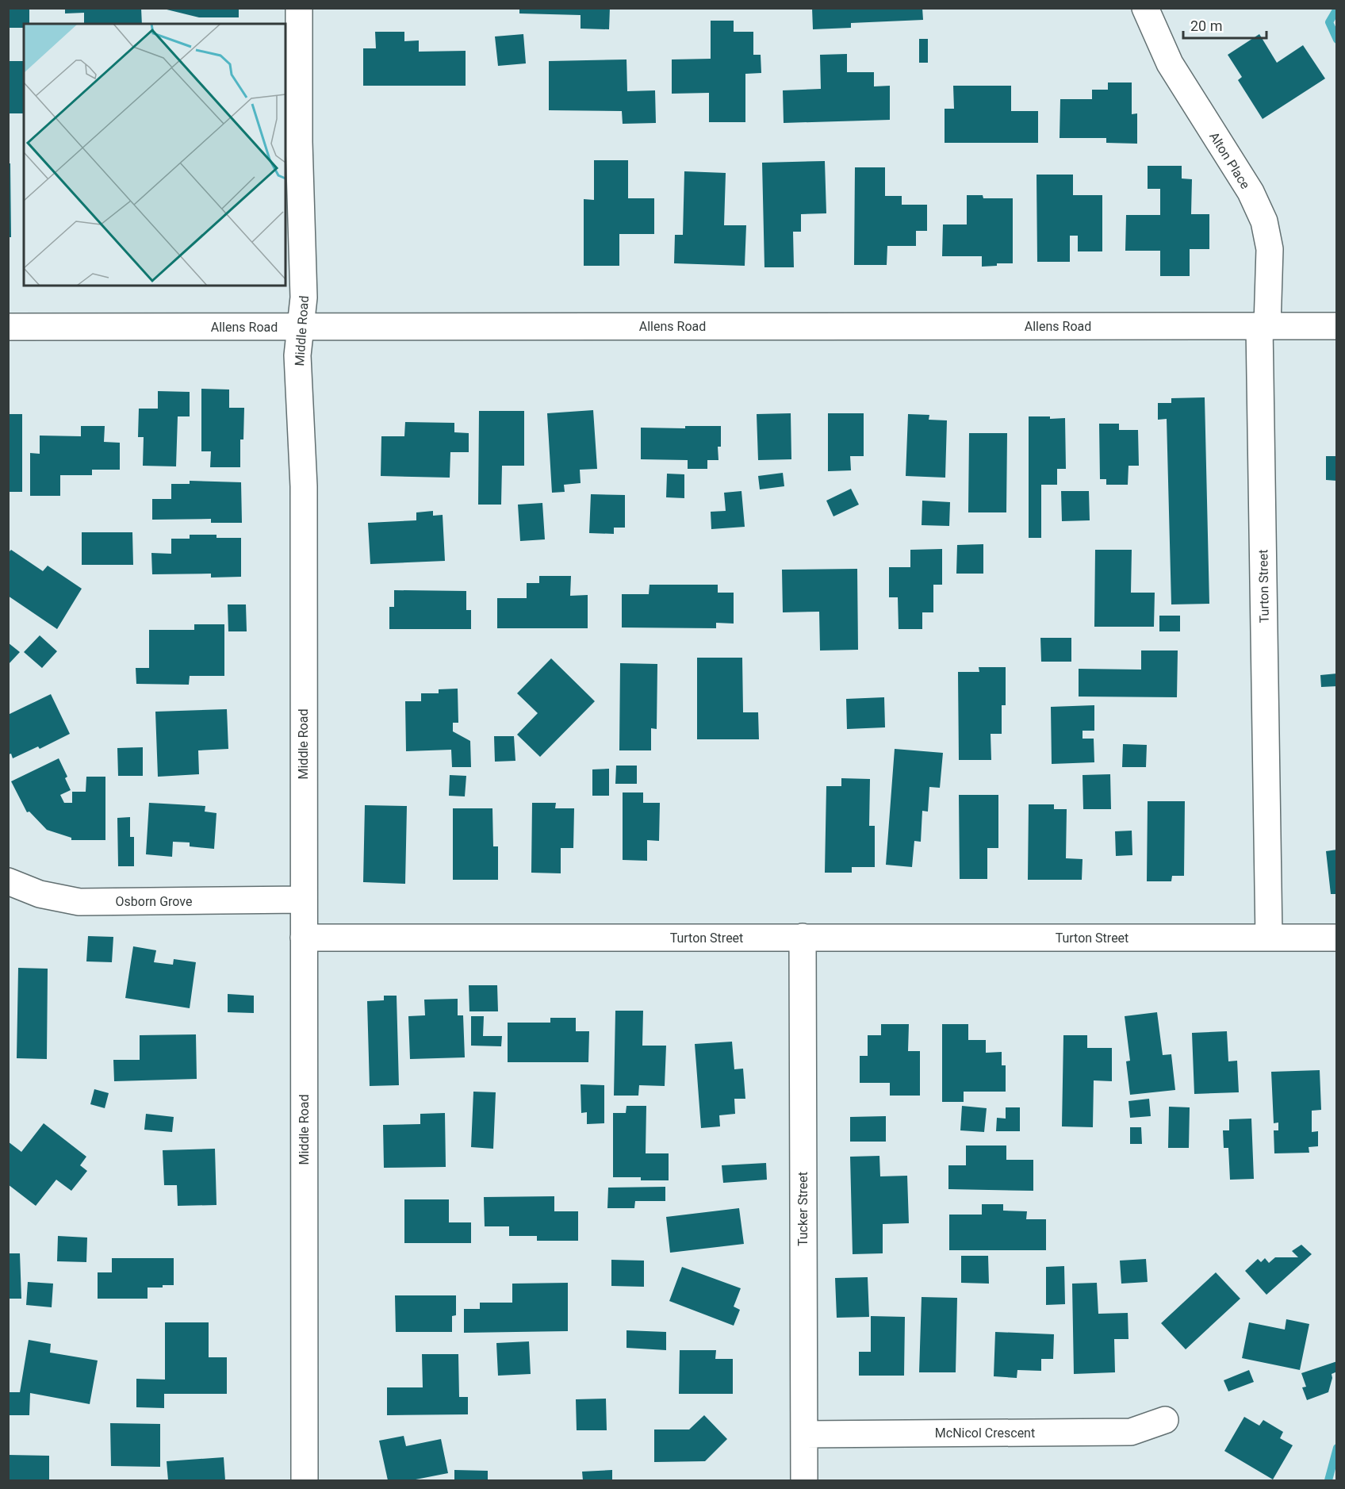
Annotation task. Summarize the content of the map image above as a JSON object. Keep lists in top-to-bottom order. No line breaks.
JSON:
{"streets":{"street":["Alton Place","Allens Road","Middle Road","Turton Street","Osborn Grove","Tucker Street","McNicol Crescent"]},"crossings":[["Alton Place","Allens Road"],["Alton Place","Turton Street"],["Allens Road","Middle Road"],["Allens Road","Turton Street"],["Middle Road","Turton Street"],["Middle Road","Osborn Grove"],["Turton Street","Tucker Street"],["Tucker Street","McNicol Crescent"]],"scale_bar":"20 m"}
